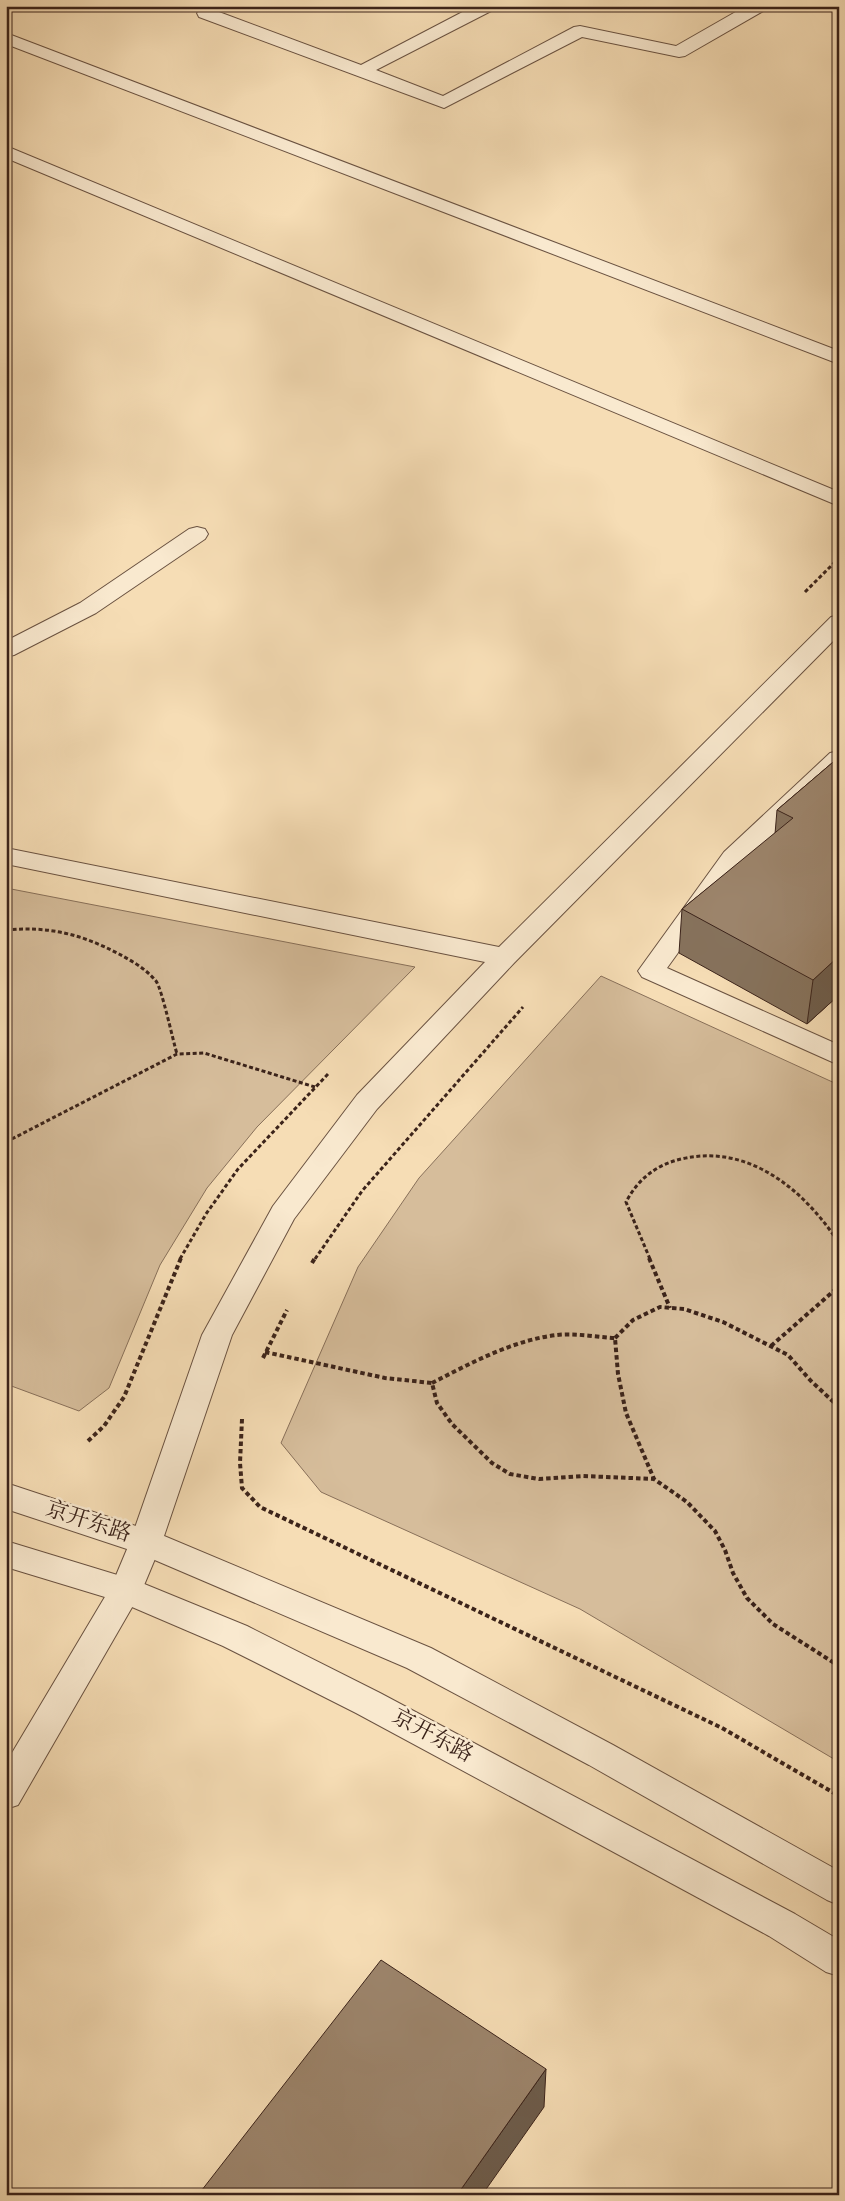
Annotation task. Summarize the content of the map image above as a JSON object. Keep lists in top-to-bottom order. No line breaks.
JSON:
{"streets":{"street":["京开东路"]}}
